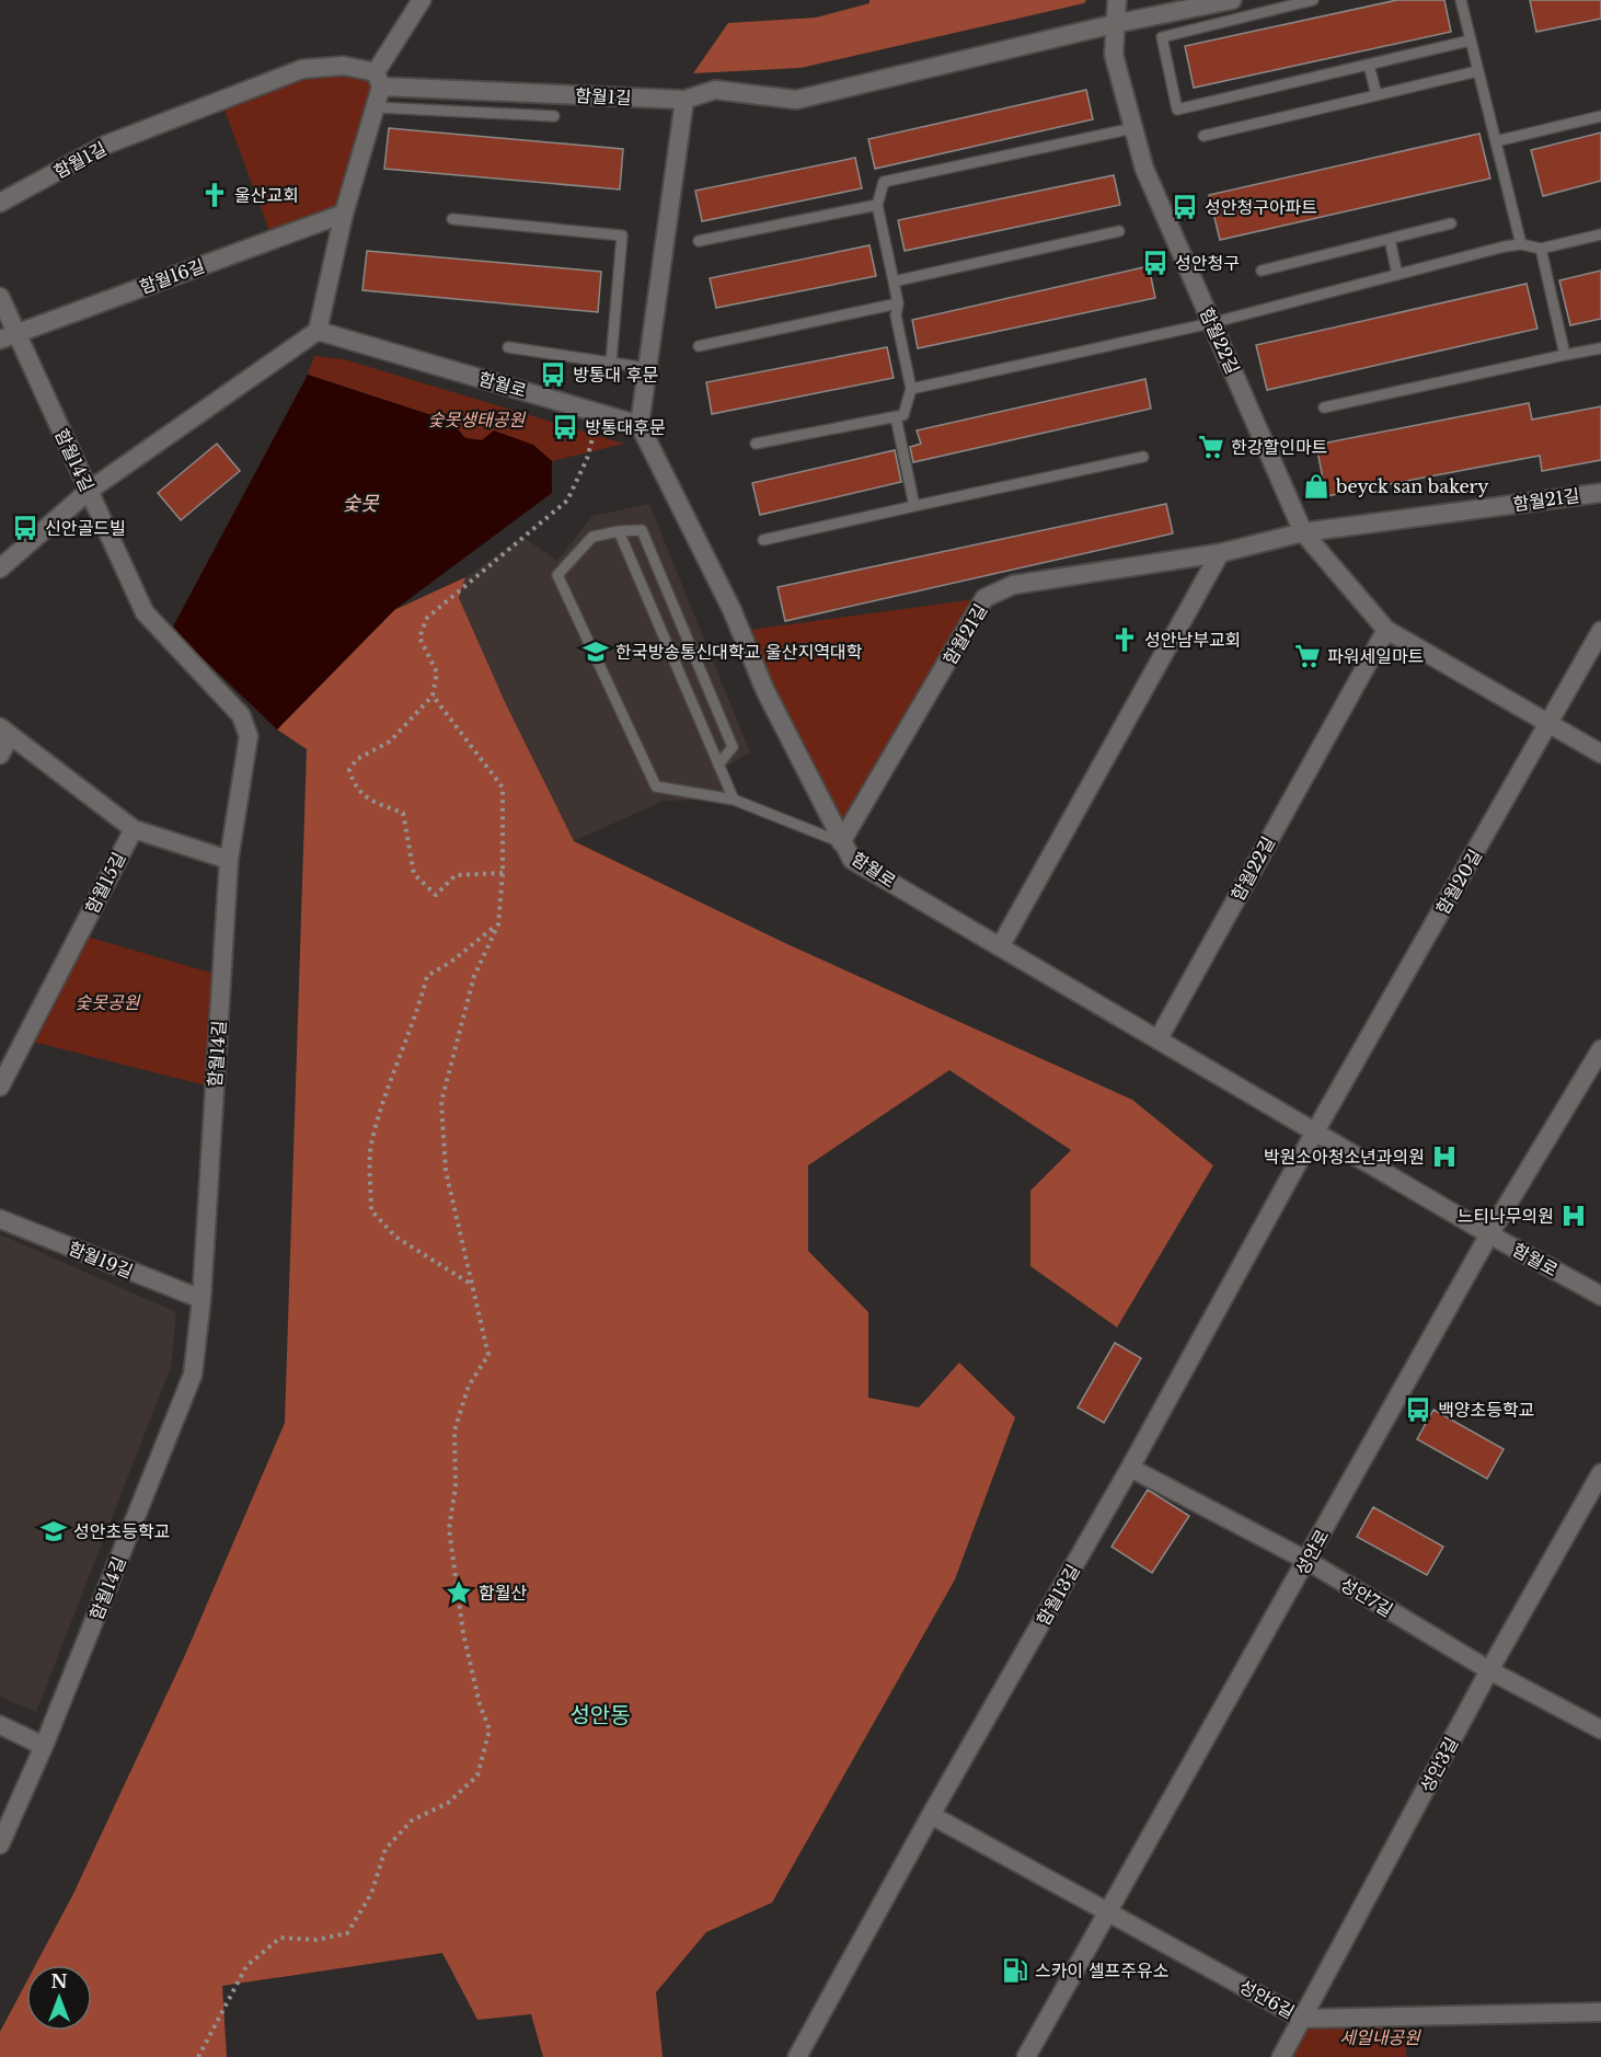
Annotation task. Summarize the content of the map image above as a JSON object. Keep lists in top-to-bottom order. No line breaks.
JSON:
{"streets":{"street":["함월1길","함월16길","함월22길","함월로","함월14길","함월21길","함월20길","함월15길","함월19길","성안로","함월13길","성안7길","성안3길","성안6길"]},"crossings":[["함월1길","함월22길"],["함월16길","함월14길"],["함월22길","함월로"],["함월22길","함월21길"],["함월22길","함월20길"],["함월로","함월21길"],["함월로","함월20길"],["함월로","성안로"],["함월로","함월13길"],["함월14길","함월19길"],["함월20길","함월13길"],["성안로","성안7길"],["성안로","성안6길"],["함월13길","성안7길"],["함월13길","성안6길"],["성안7길","성안3길"],["성안3길","성안6길"]],"districts":["성안동"],"water":["숯못"],"parks":["숯못생태공원","숯못공원","세일내공원"],"places":{"church":["울산교회","성안남부교회"],"bus stop":["성안청구아파트","성안청구","방통대 후문","방통대후문","신안골드빌","백양초등학교"],"supermarket":["한강할인마트","파워세일마트"],"shop":["beyck san bakery"],"school or university":["한국방송통신대학교 울산지역대학","성안초등학교"],"hospital":["박원소아청소년과의원","느티나무의원"],"place":["함월산"],"fuel station":["스카이 셀프주유소"]},"north":"top"}
